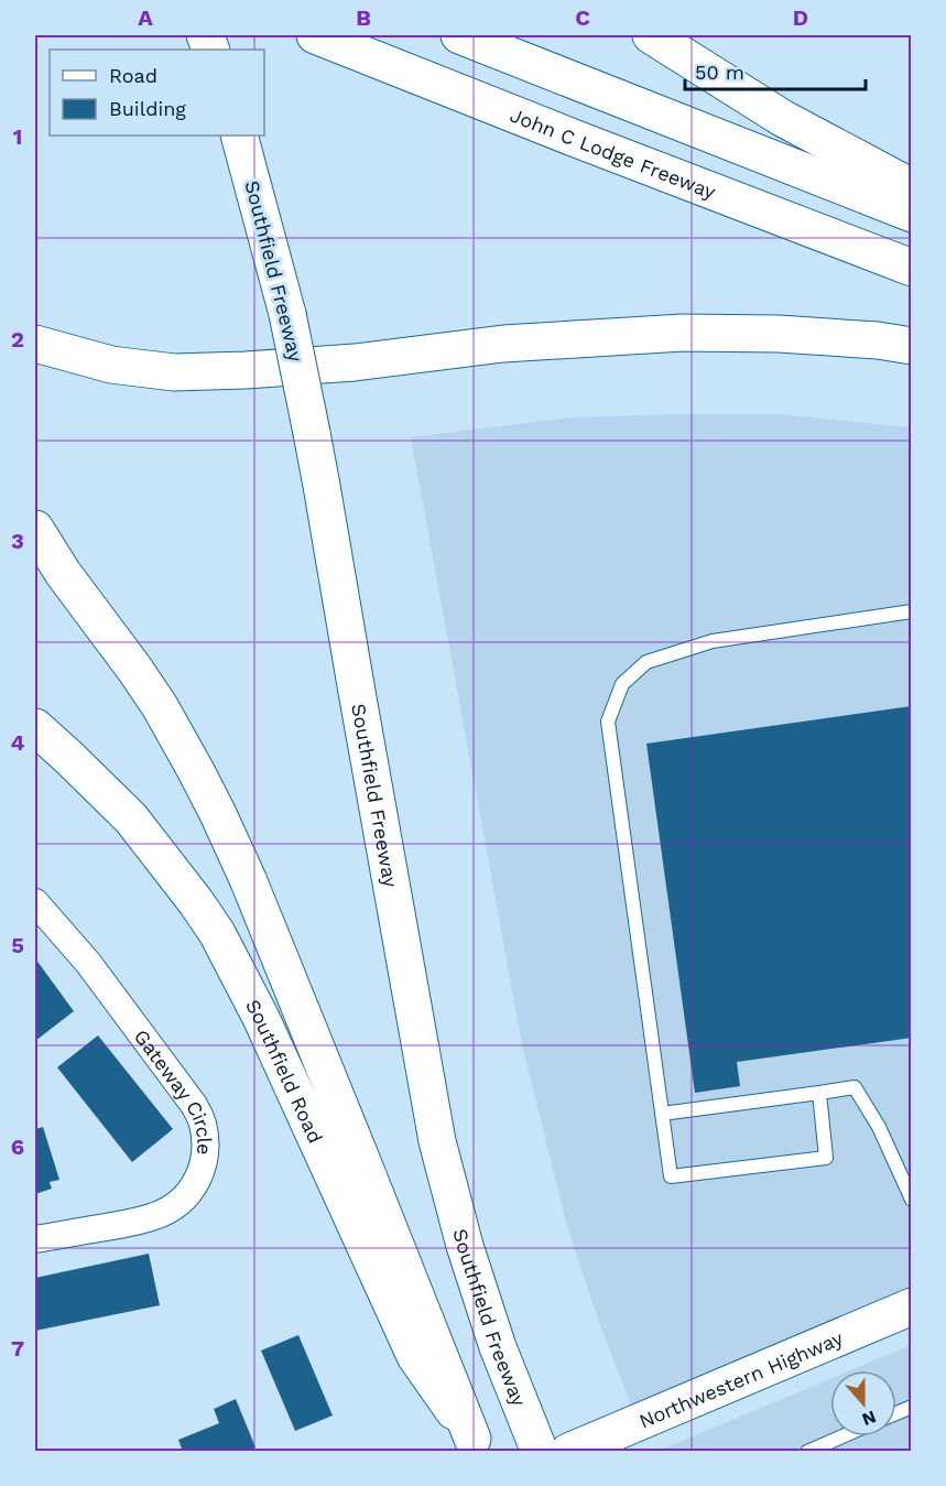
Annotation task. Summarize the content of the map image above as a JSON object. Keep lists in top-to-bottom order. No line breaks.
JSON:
{"streets":{"main road":["John C Lodge Freeway","Southfield Freeway","Southfield Road","Northwestern Highway"],"street":["Gateway Circle"]},"legend":["Road","Building"],"scale_bar":"50 m","north":"bottom","grid":{"columns":["A","B","C","D"],"rows":["1","2","3","4","5","6","7"]}}
